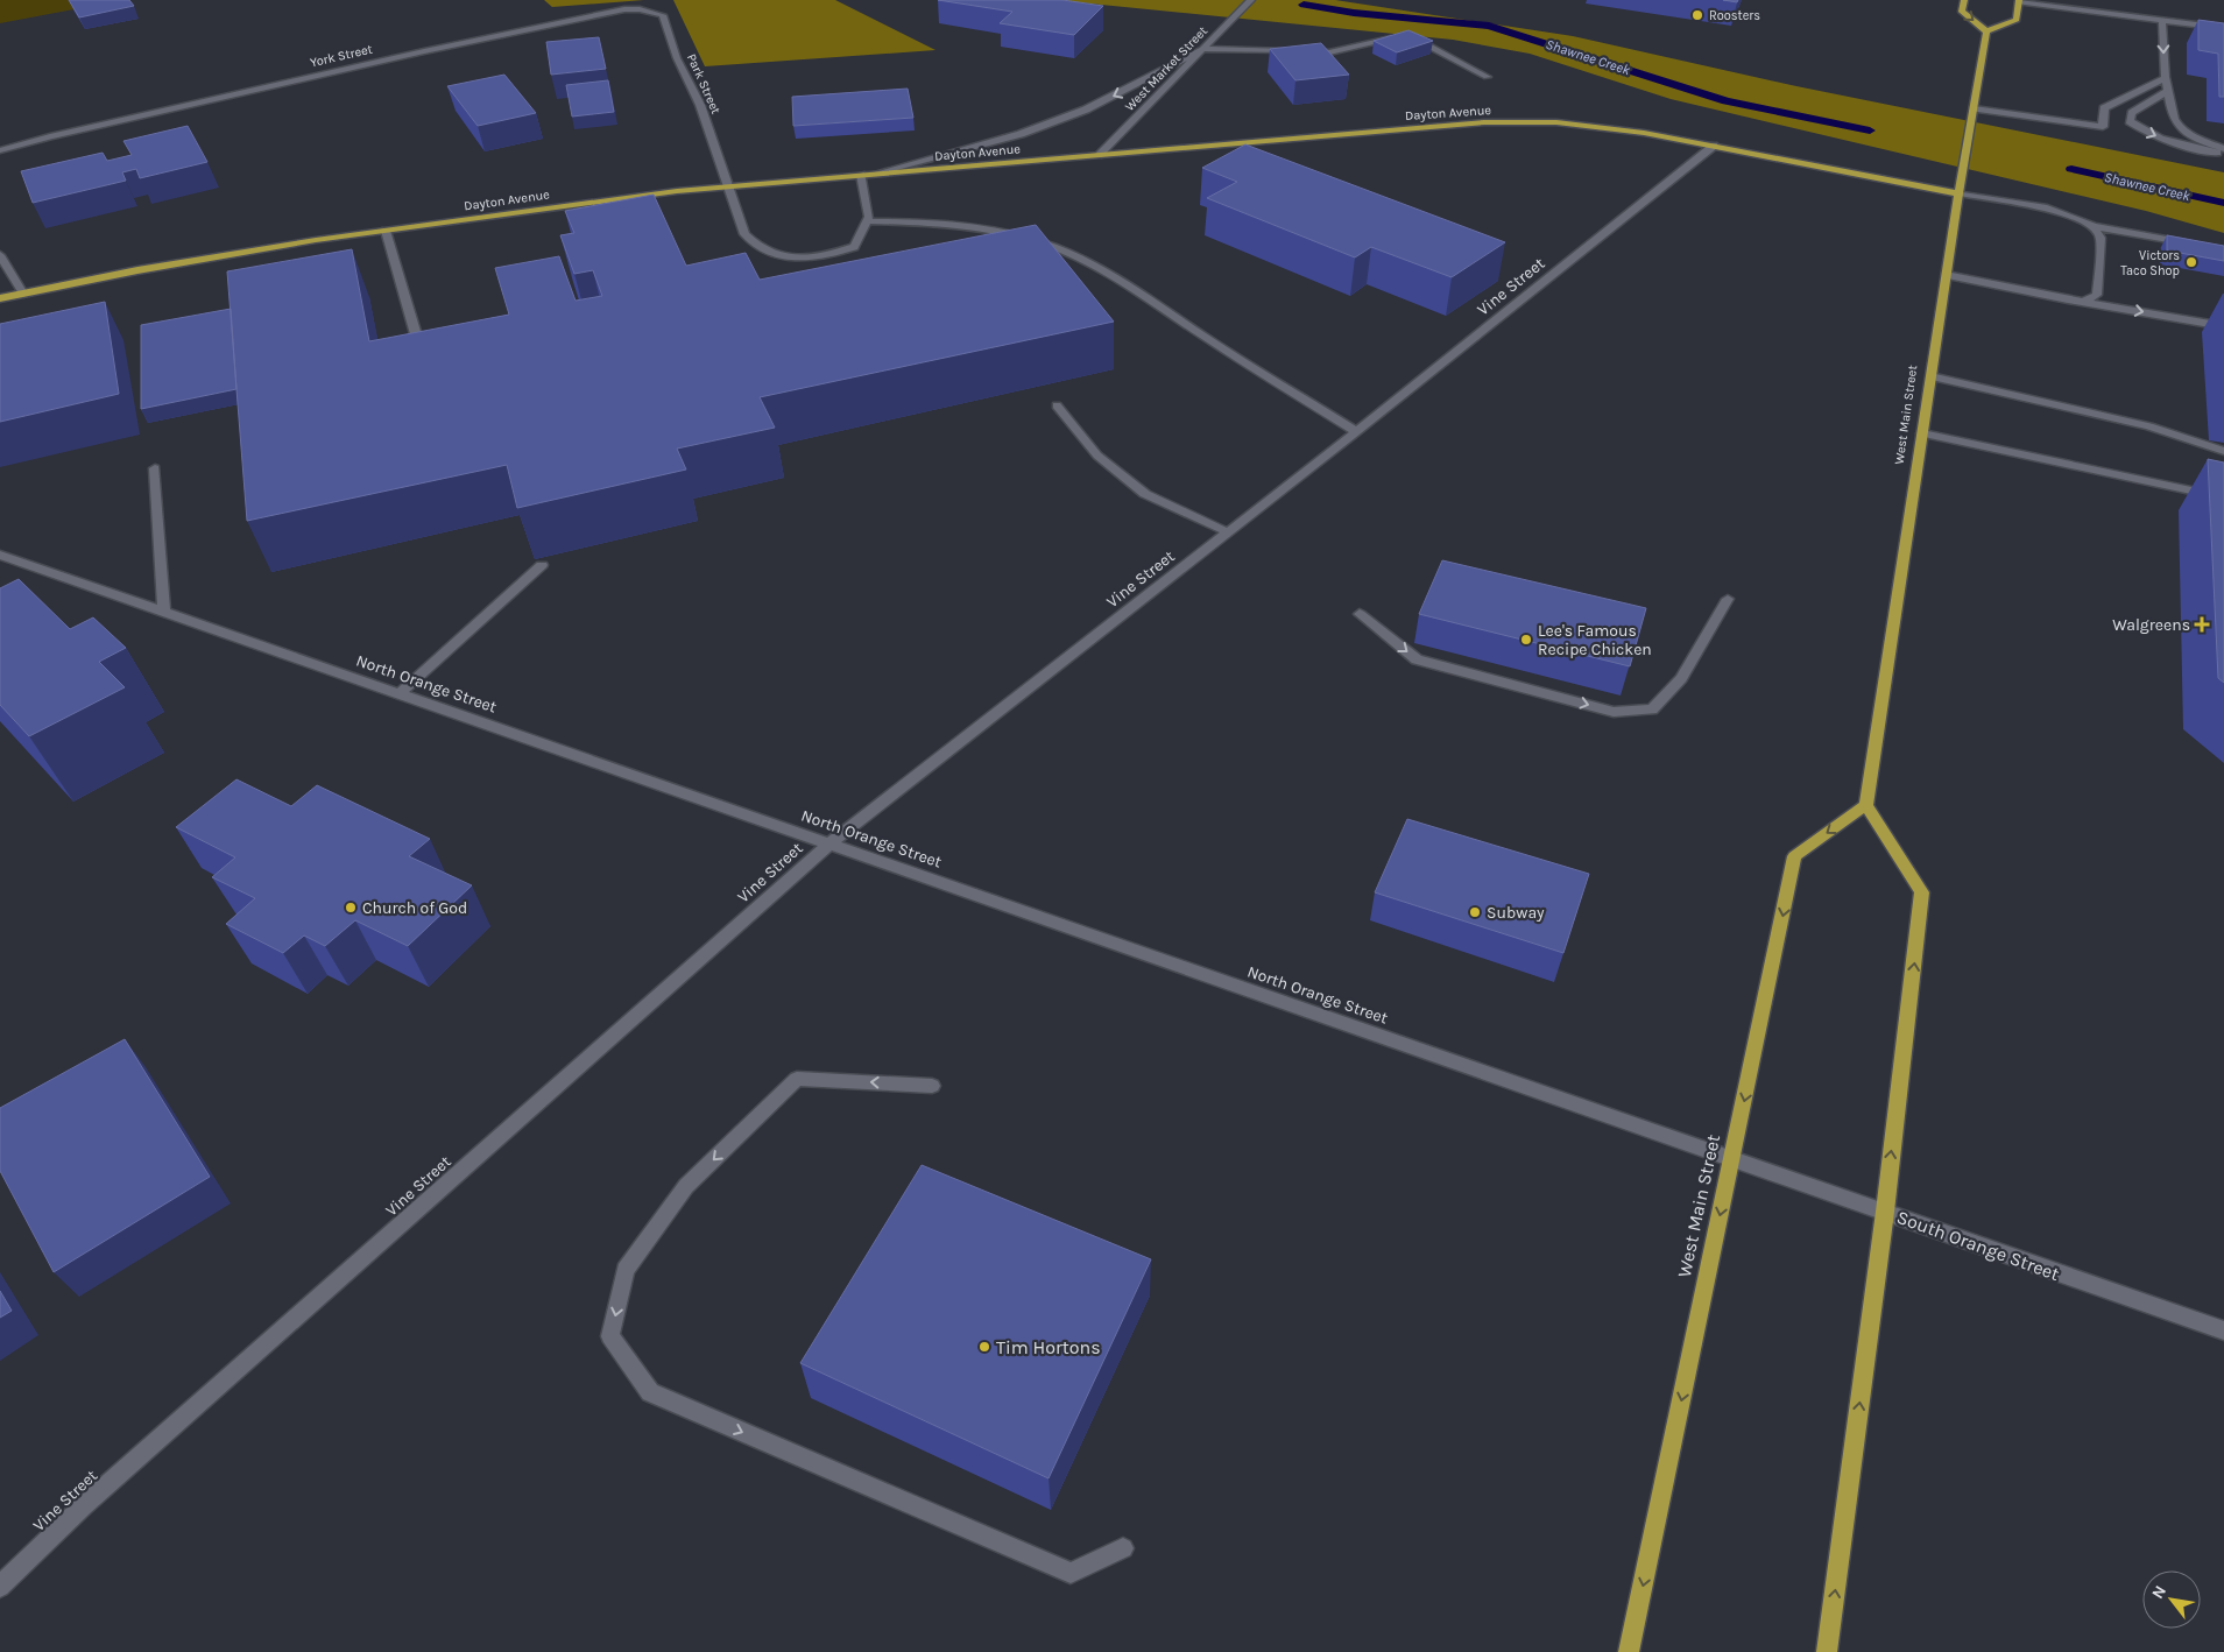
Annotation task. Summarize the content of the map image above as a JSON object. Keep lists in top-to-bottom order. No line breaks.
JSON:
{"streets":{"main road":["Dayton Avenue","West Main Street"],"street":["York Street","West Market Street","Park Street","Vine Street","North Orange Street","South Orange Street"]},"crossings":[["York Street","Park Street"],["West Market Street","Dayton Avenue"],["Park Street","Dayton Avenue"],["Dayton Avenue","Vine Street"],["Dayton Avenue","West Main Street"],["Vine Street","North Orange Street"],["West Main Street","North Orange Street"],["West Main Street","South Orange Street"],["North Orange Street","South Orange Street"]],"one_way":["West Main Street"],"water":["Shawnee Creek"],"places":{"other":["Roosters","Victors Taco Shop","Lee's Famous Recipe Chicken","Church of God","Subway","Tim Hortons"],"health":["Walgreens"]},"north":"top left"}
